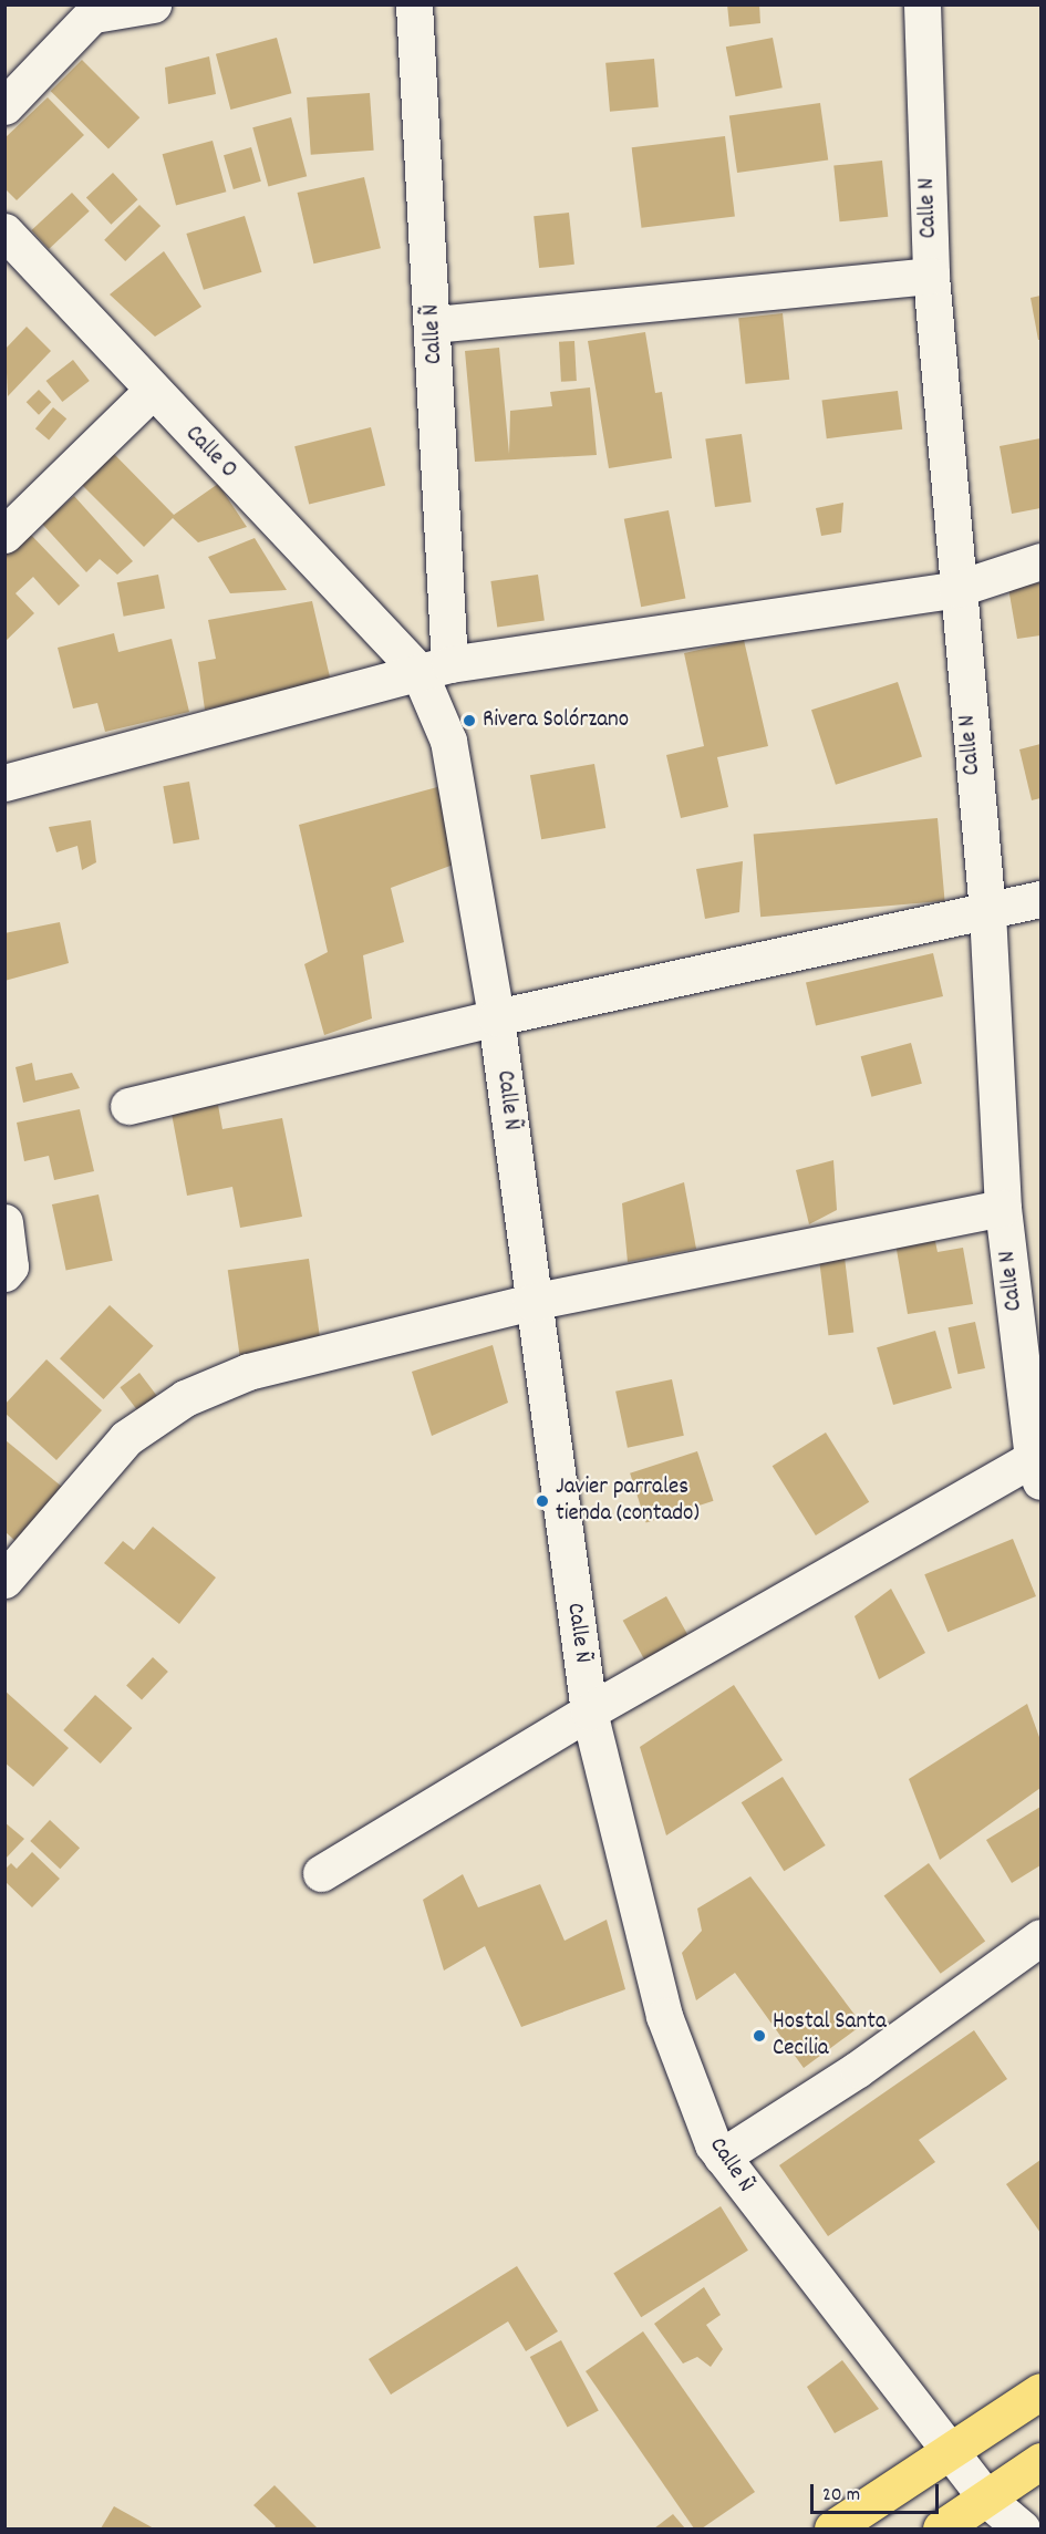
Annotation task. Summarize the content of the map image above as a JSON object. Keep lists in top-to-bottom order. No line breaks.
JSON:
{"streets":{"street":["Calle N","Calle Ñ","Calle O"]},"crossings":[["Calle Ñ","Calle O"]],"places":["Rivera Solórzano","Javier parrales tienda (contado)","Hostal Santa Cecilia"],"scale_bar":"20 m"}
